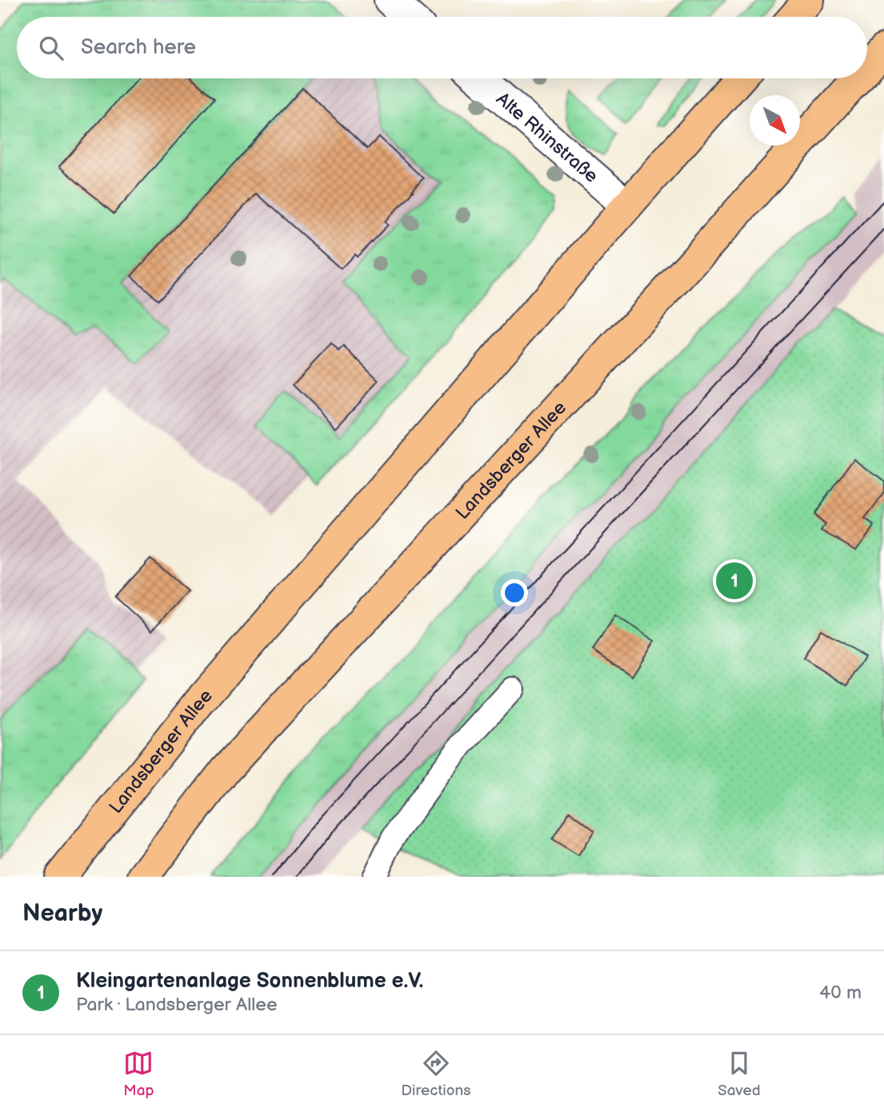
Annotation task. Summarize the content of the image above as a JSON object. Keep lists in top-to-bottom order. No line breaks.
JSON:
{"streets":{"main road":["Landsberger Allee"],"street":["Alte Rhinstraße"]},"crossings":[["Alte Rhinstraße","Landsberger Allee"]],"north":"bottom right","page":{"search":"Search here","pins":"1","heading":"Nearby","list":[{"mark":"1","name":"Kleingartenanlage Sonnenblume e.V.","note":"Park · Landsberger Allee","value":"40 m"}],"nav":["Map","Directions","Saved"]}}
